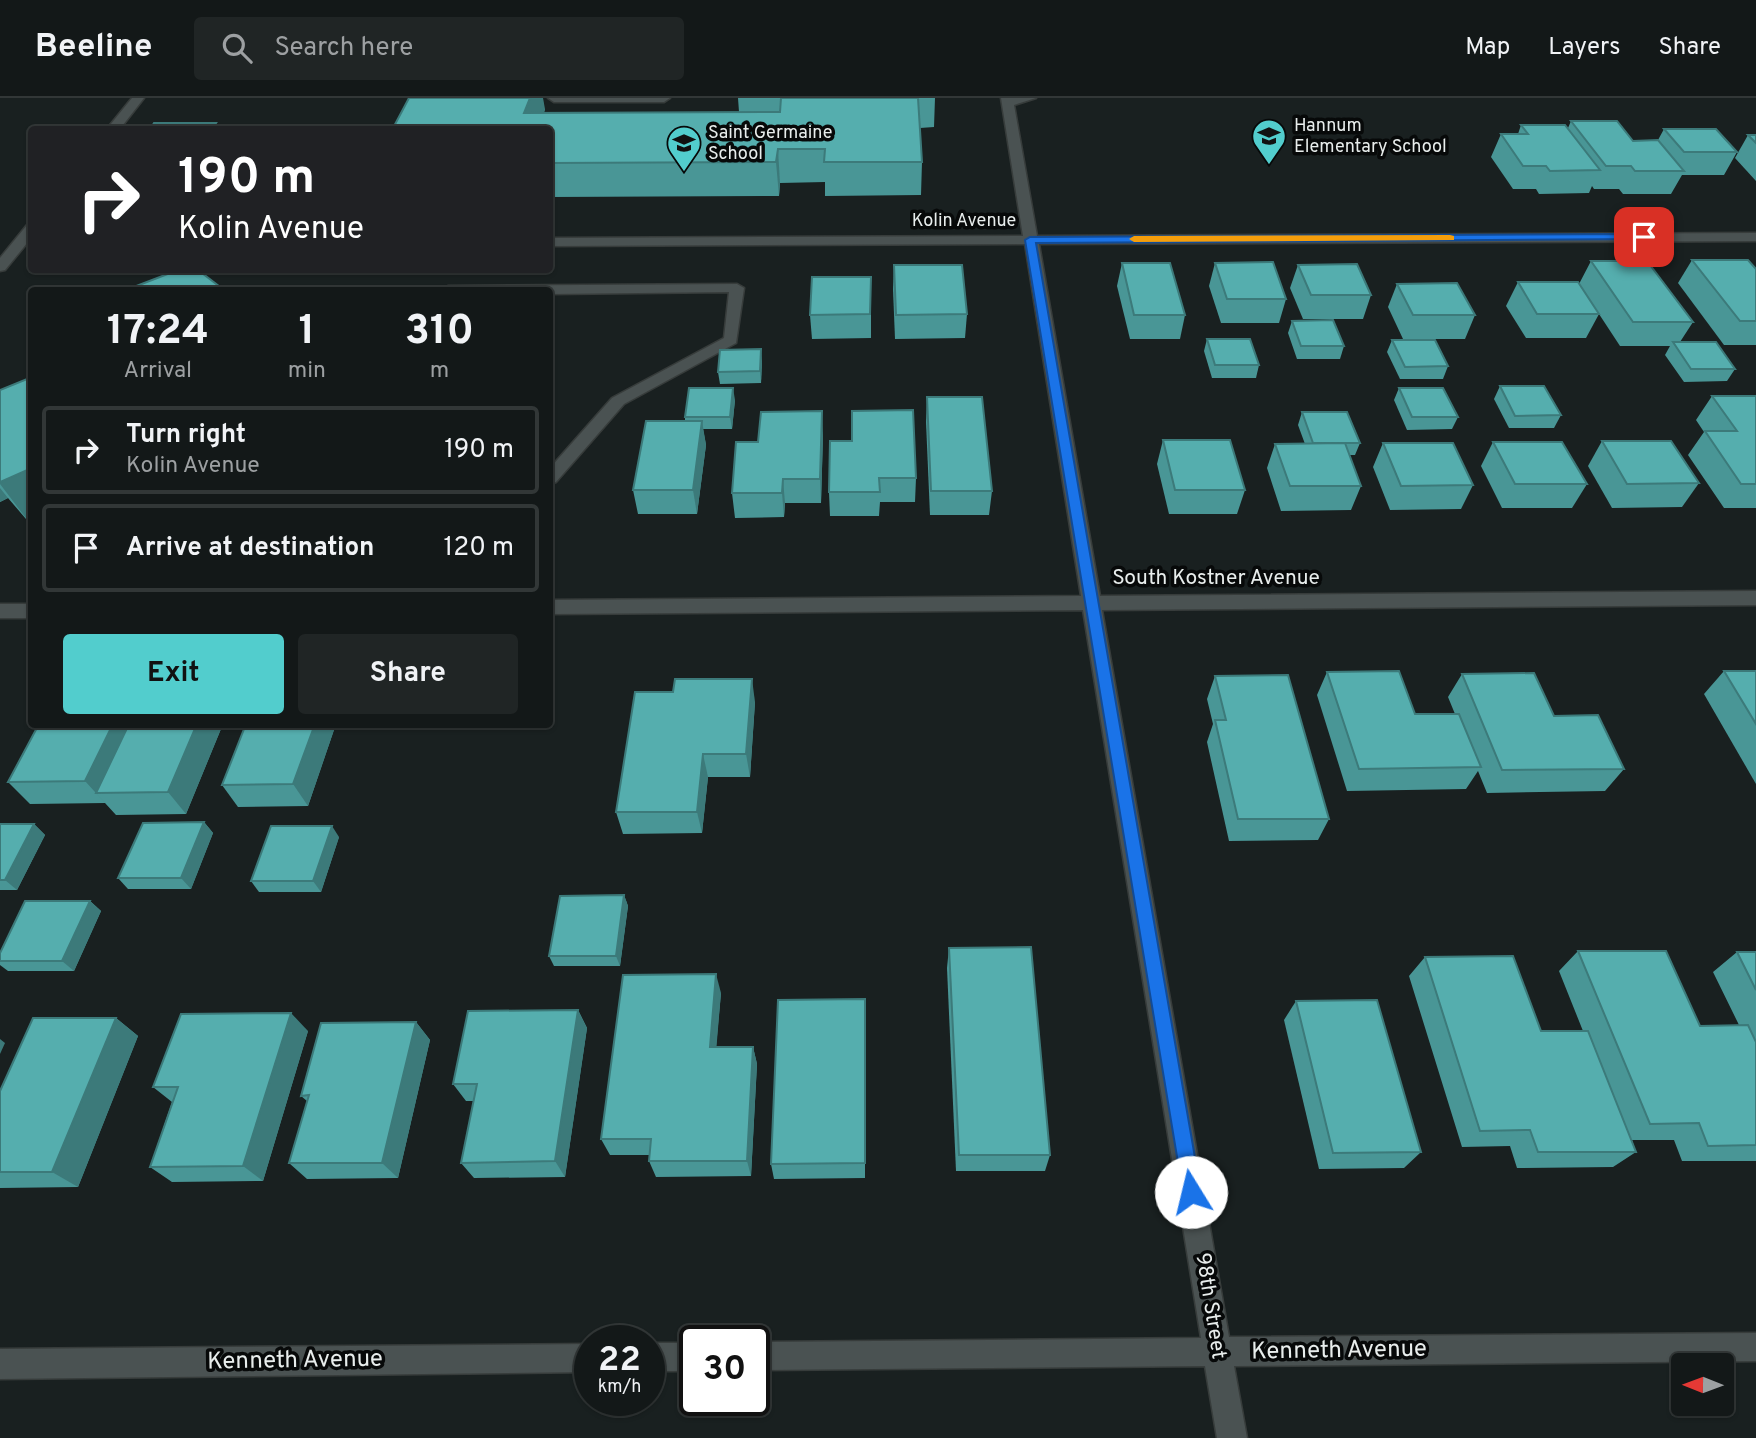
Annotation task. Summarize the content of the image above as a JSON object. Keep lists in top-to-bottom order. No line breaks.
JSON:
{"streets":{"street":["Kolin Avenue","South Kostner Avenue","98th Street","Kenneth Avenue"]},"crossings":[["Kolin Avenue","98th Street"],["South Kostner Avenue","98th Street"],["98th Street","Kenneth Avenue"]],"places":{"school or university":["Hannum Elementary School","Saint Germaine School"]},"north":"left","page":{"header":"Beeline","search":"Search here","nav":["Map","Layers","Share"],"turn":["190 m","Kolin Avenue"],"eta":["17:24","Arrival","1","min","310","m"],"list":[{"name":"Turn right","note":"Kolin Avenue","value":"190 m"},{"name":"Arrive at destination","value":"120 m"}],"buttons":["Exit","Share"],"speed":"22 km/h","limit":"30"}}
